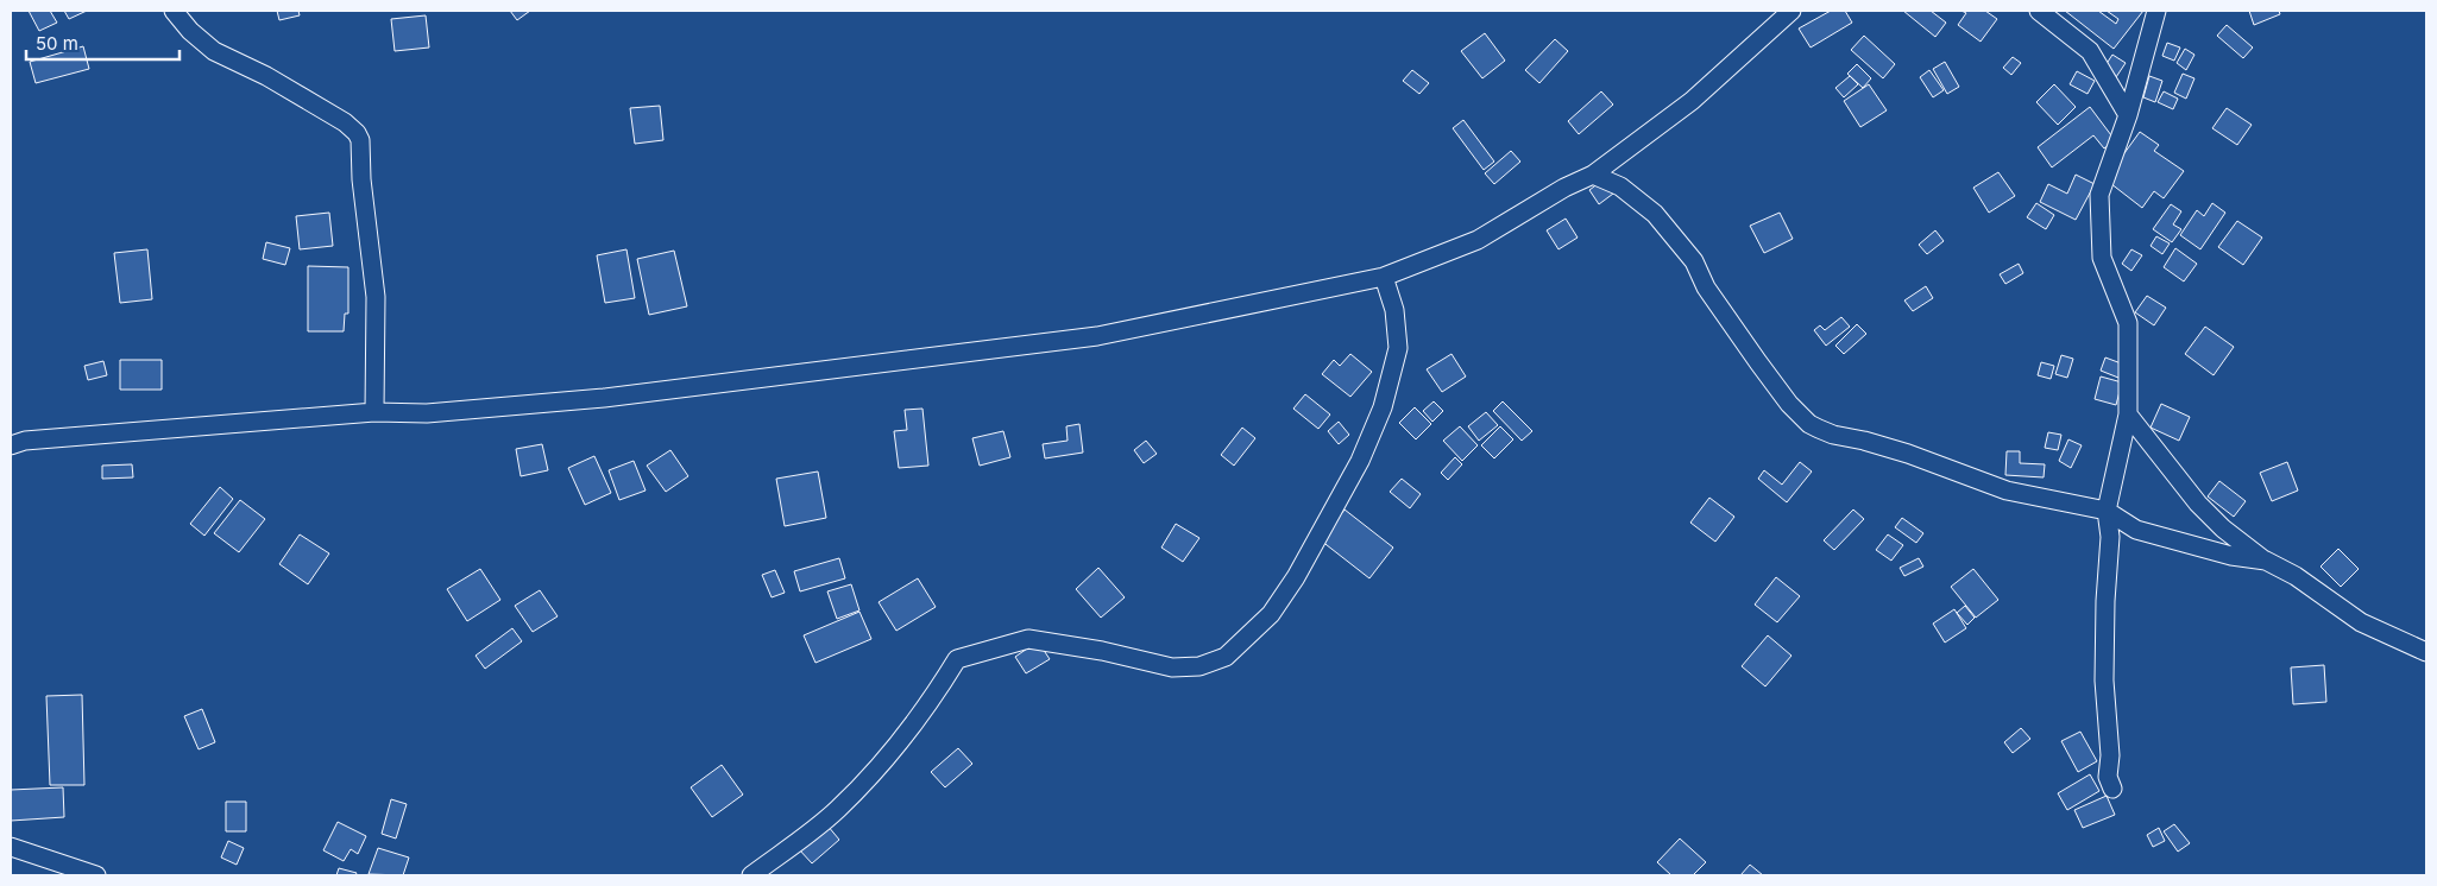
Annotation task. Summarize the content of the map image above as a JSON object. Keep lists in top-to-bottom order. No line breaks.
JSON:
{"scale_bar":"50 m"}
